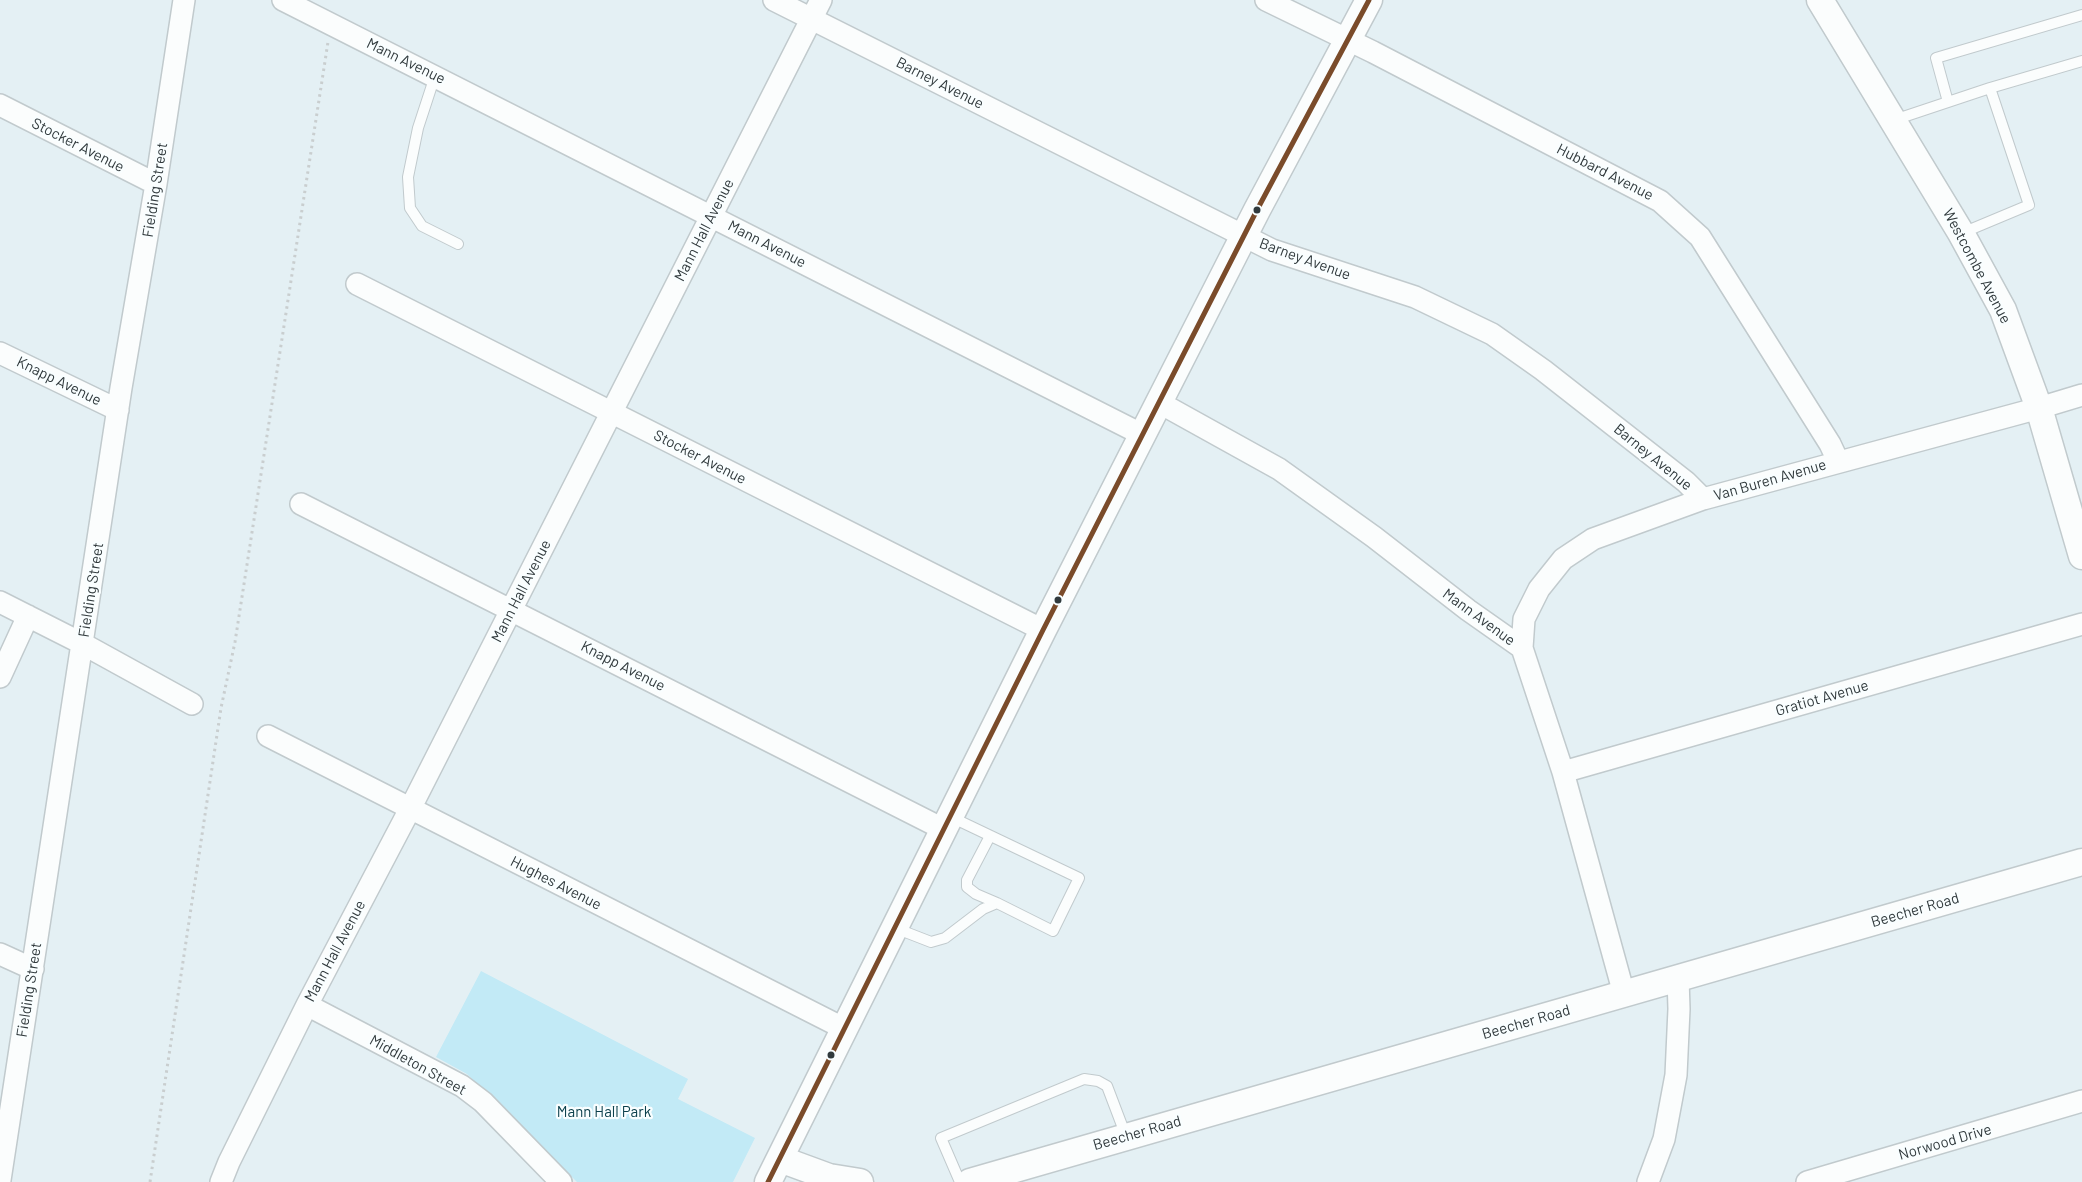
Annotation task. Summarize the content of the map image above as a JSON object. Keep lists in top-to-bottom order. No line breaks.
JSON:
{"streets":{"street":["Mann Avenue","Barney Avenue","Stocker Avenue","Hubbard Avenue","Fielding Street","Mann Hall Avenue","Westcombe Avenue","Knapp Avenue","Van Buren Avenue","Gratiot Avenue","Hughes Avenue","Beecher Road","Middleton Street","Norwood Drive"]},"crossings":[["Mann Avenue","Mann Hall Avenue"],["Mann Avenue","Van Buren Avenue"],["Mann Avenue","Gratiot Avenue"],["Mann Avenue","Beecher Road"],["Barney Avenue","Mann Hall Avenue"],["Barney Avenue","Van Buren Avenue"],["Stocker Avenue","Fielding Street"],["Stocker Avenue","Mann Hall Avenue"],["Hubbard Avenue","Van Buren Avenue"],["Fielding Street","Knapp Avenue"],["Mann Hall Avenue","Knapp Avenue"],["Mann Hall Avenue","Hughes Avenue"],["Mann Hall Avenue","Middleton Street"],["Westcombe Avenue","Van Buren Avenue"]],"parks":["Mann Hall Park"]}
